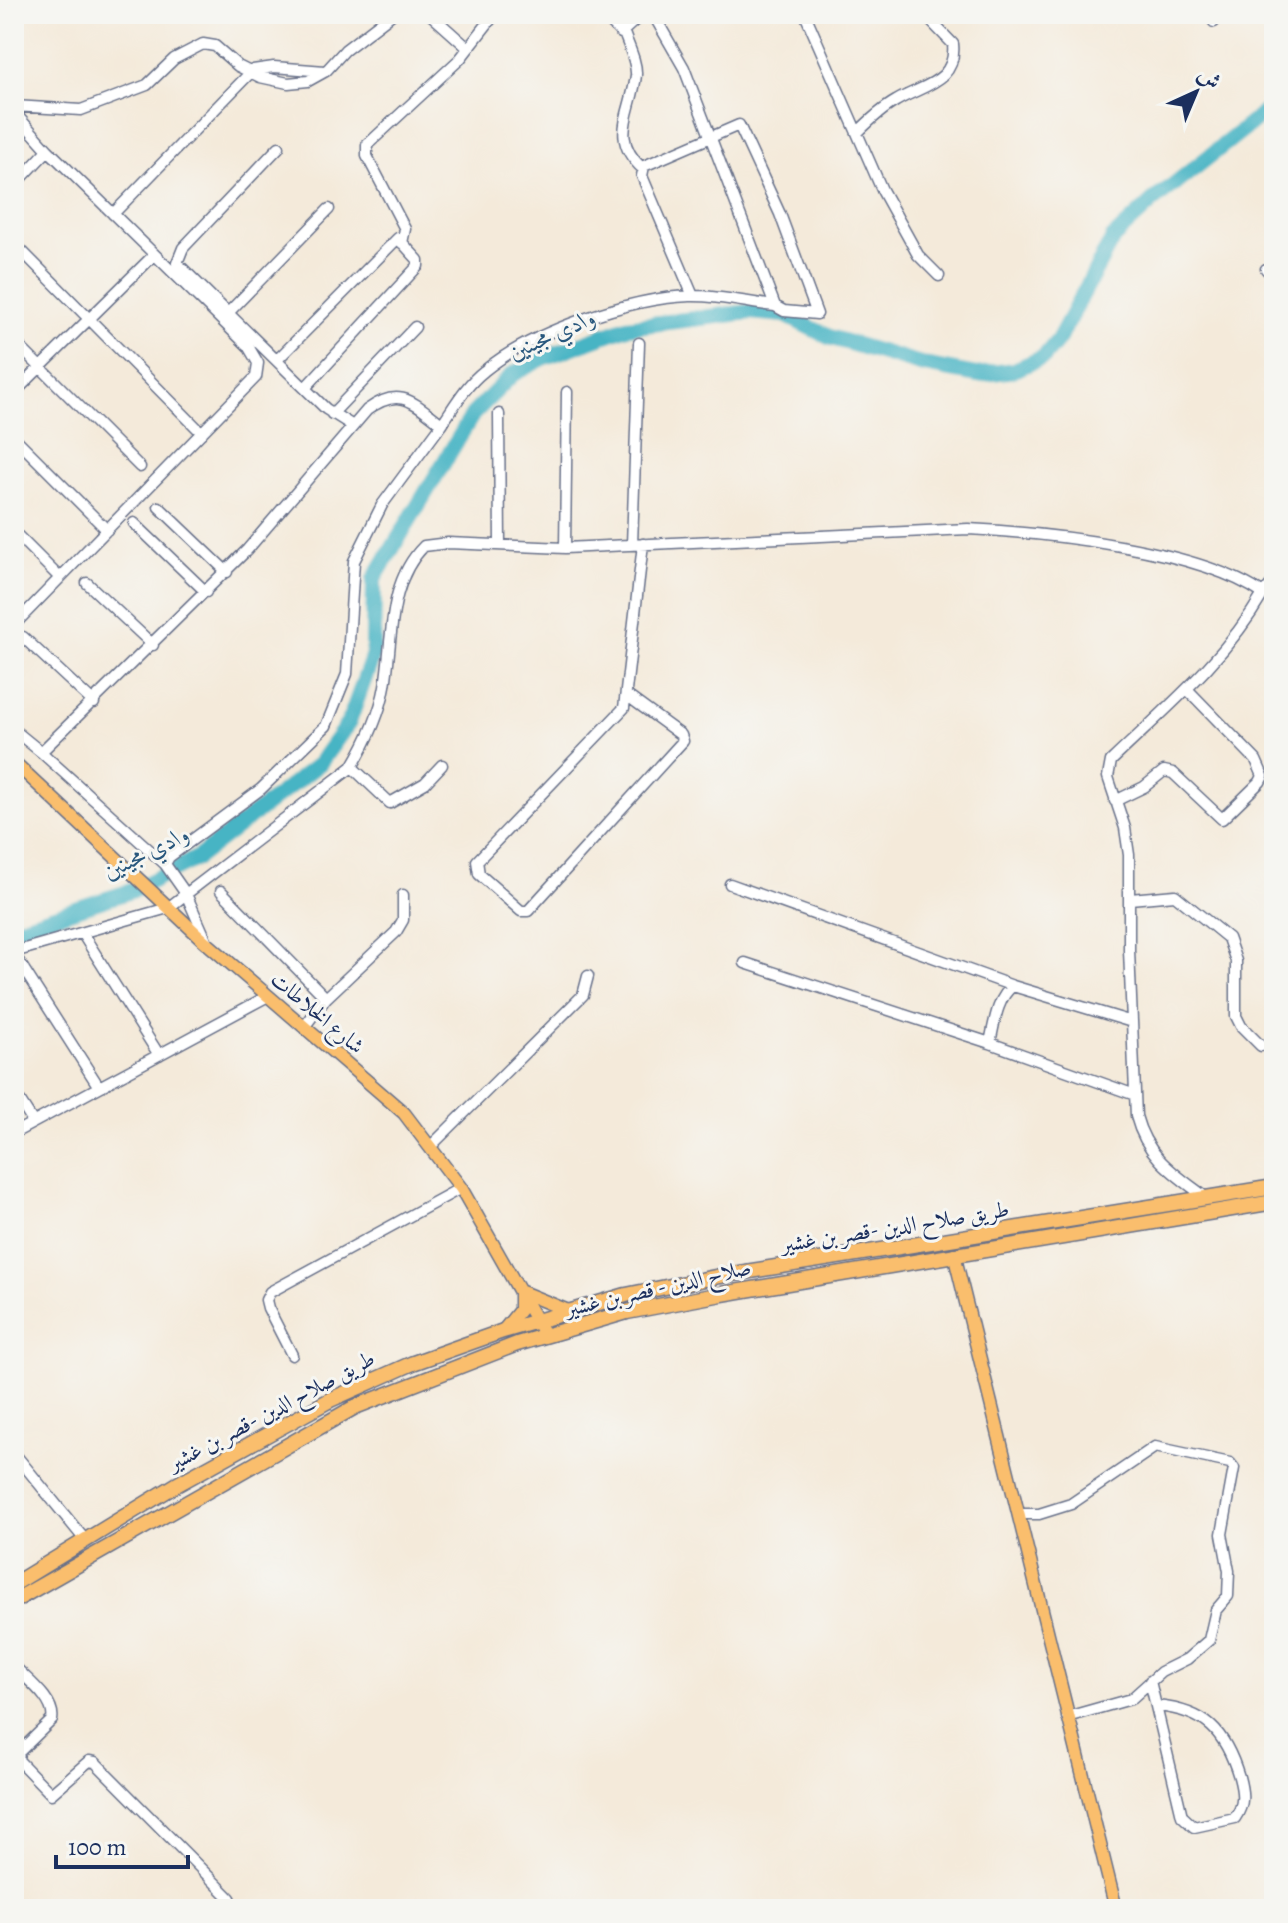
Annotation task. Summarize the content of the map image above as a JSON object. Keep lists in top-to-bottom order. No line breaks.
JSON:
{"streets":{"highway":["طريق صلاح الدين -قصر بن غشير","صلاح الدين - قصر بن غشير"],"main road":["شارع الخلاطات"]},"crossings":[["شارع الخلاطات","طريق صلاح الدين -قصر بن غشير"],["شارع الخلاطات","صلاح الدين - قصر بن غشير"],["طريق صلاح الدين -قصر بن غشير","صلاح الدين - قصر بن غشير"]],"water":["وادي مجينين"],"scale_bar":"100 m","north":"top right"}
